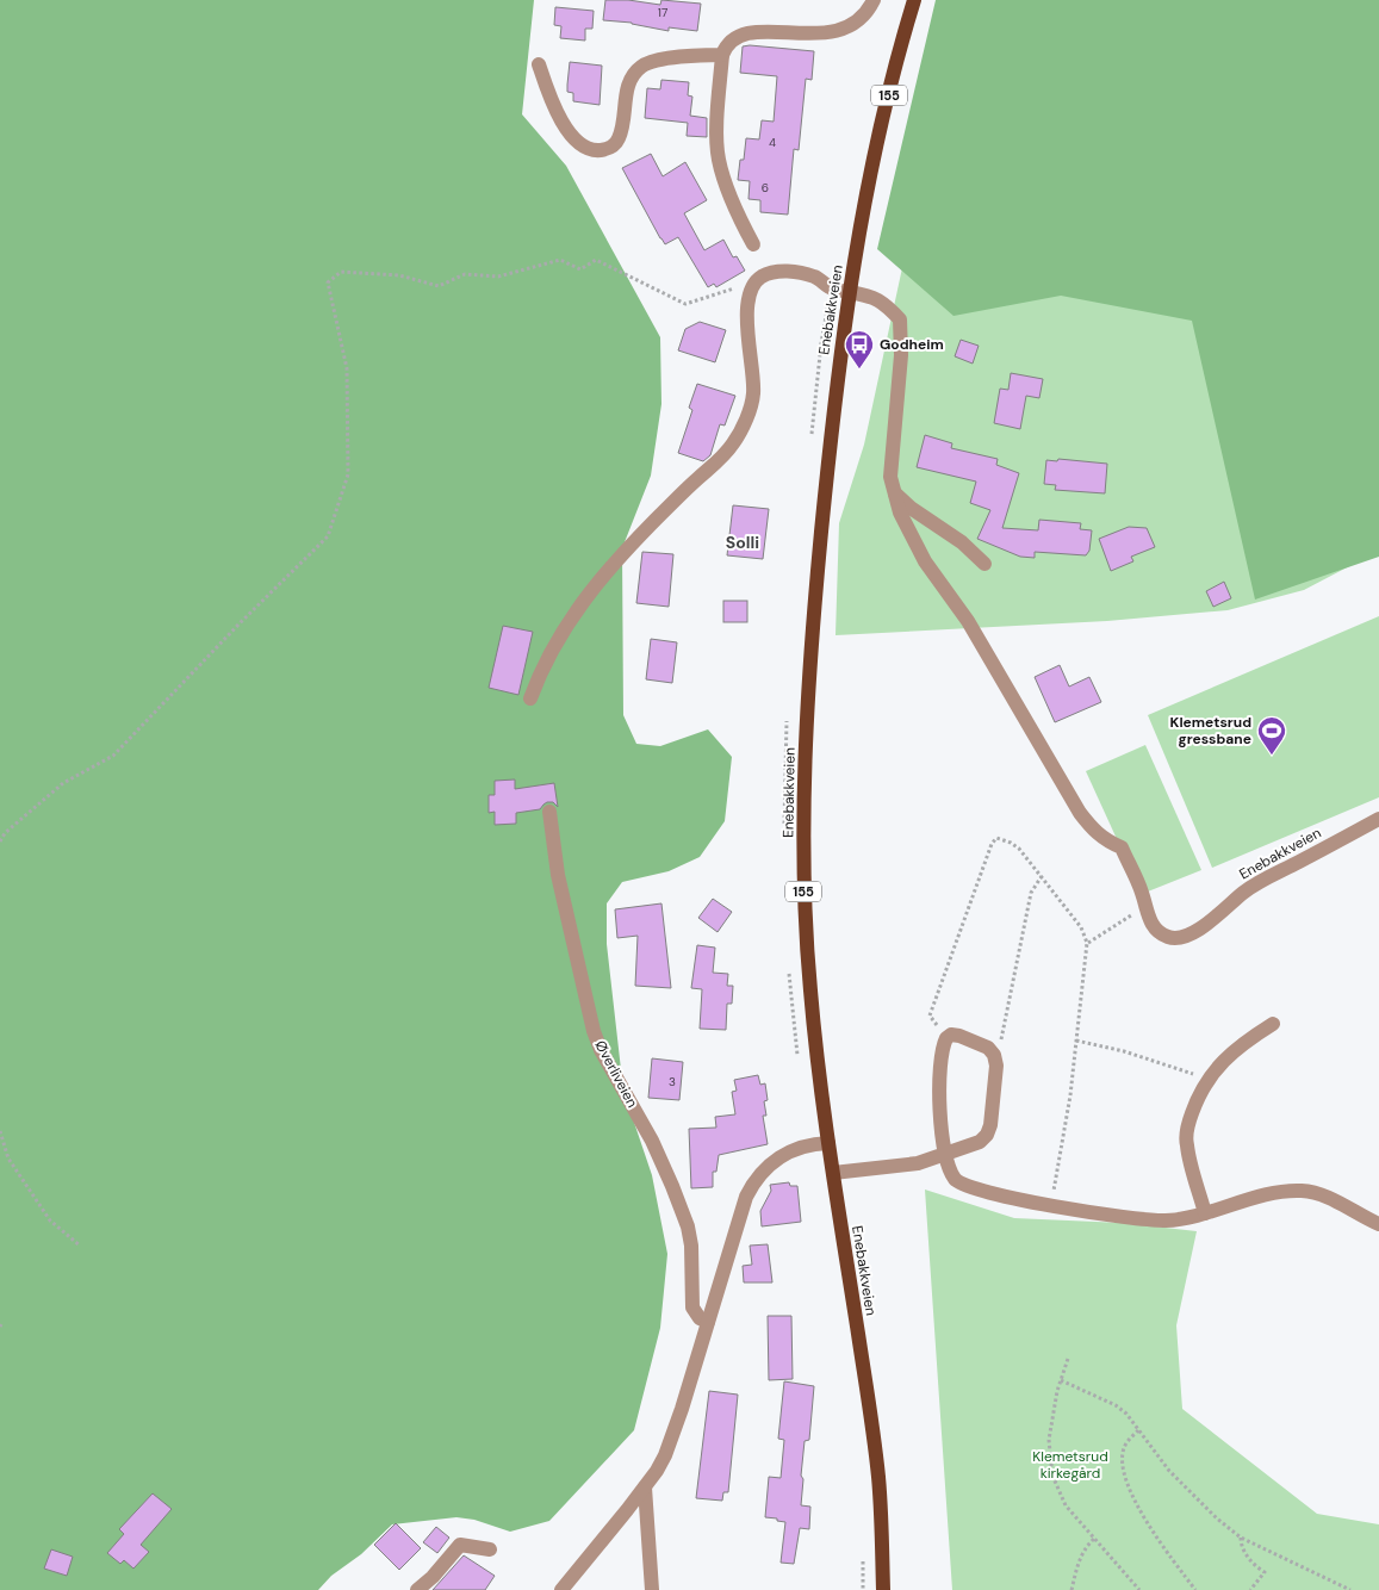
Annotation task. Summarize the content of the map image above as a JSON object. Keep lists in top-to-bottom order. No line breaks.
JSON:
{"streets":{"main road":["155","Enebakkveien"],"street":["Øverliveien"]},"districts":["Solli"],"parks":["Klemetsrud kirkegård"],"places":{"bus stop":["Godheim"],"sports":["Klemetsrud gressbane"]},"house_numbers":["17","4","6","3"]}
